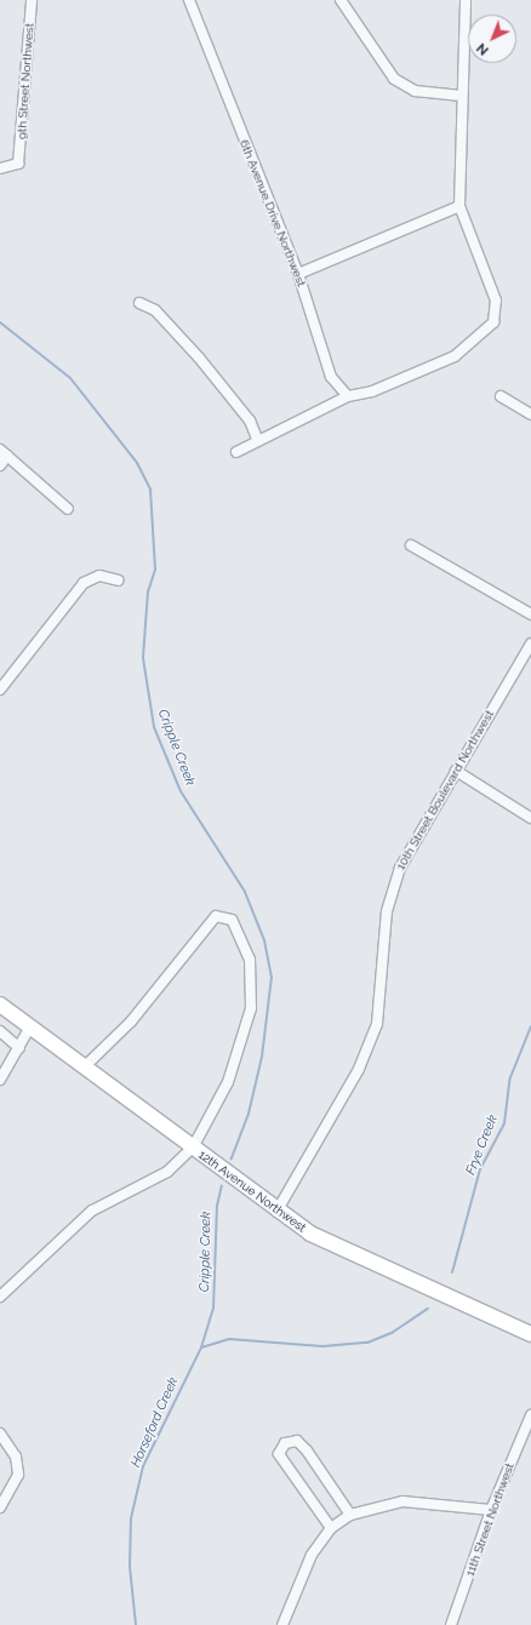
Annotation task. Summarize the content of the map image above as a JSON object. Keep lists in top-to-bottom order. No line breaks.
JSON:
{"streets":{"main road":["12th Avenue Northwest"],"street":["9th Street Northwest","6th Avenue Drive Northwest","10th Street Boulevard Northwest","11th Street Northwest"]},"crossings":[["10th Street Boulevard Northwest","12th Avenue Northwest"]],"water":["Cripple Creek","Frye Creek","Horseford Creek"],"north":"bottom left"}
